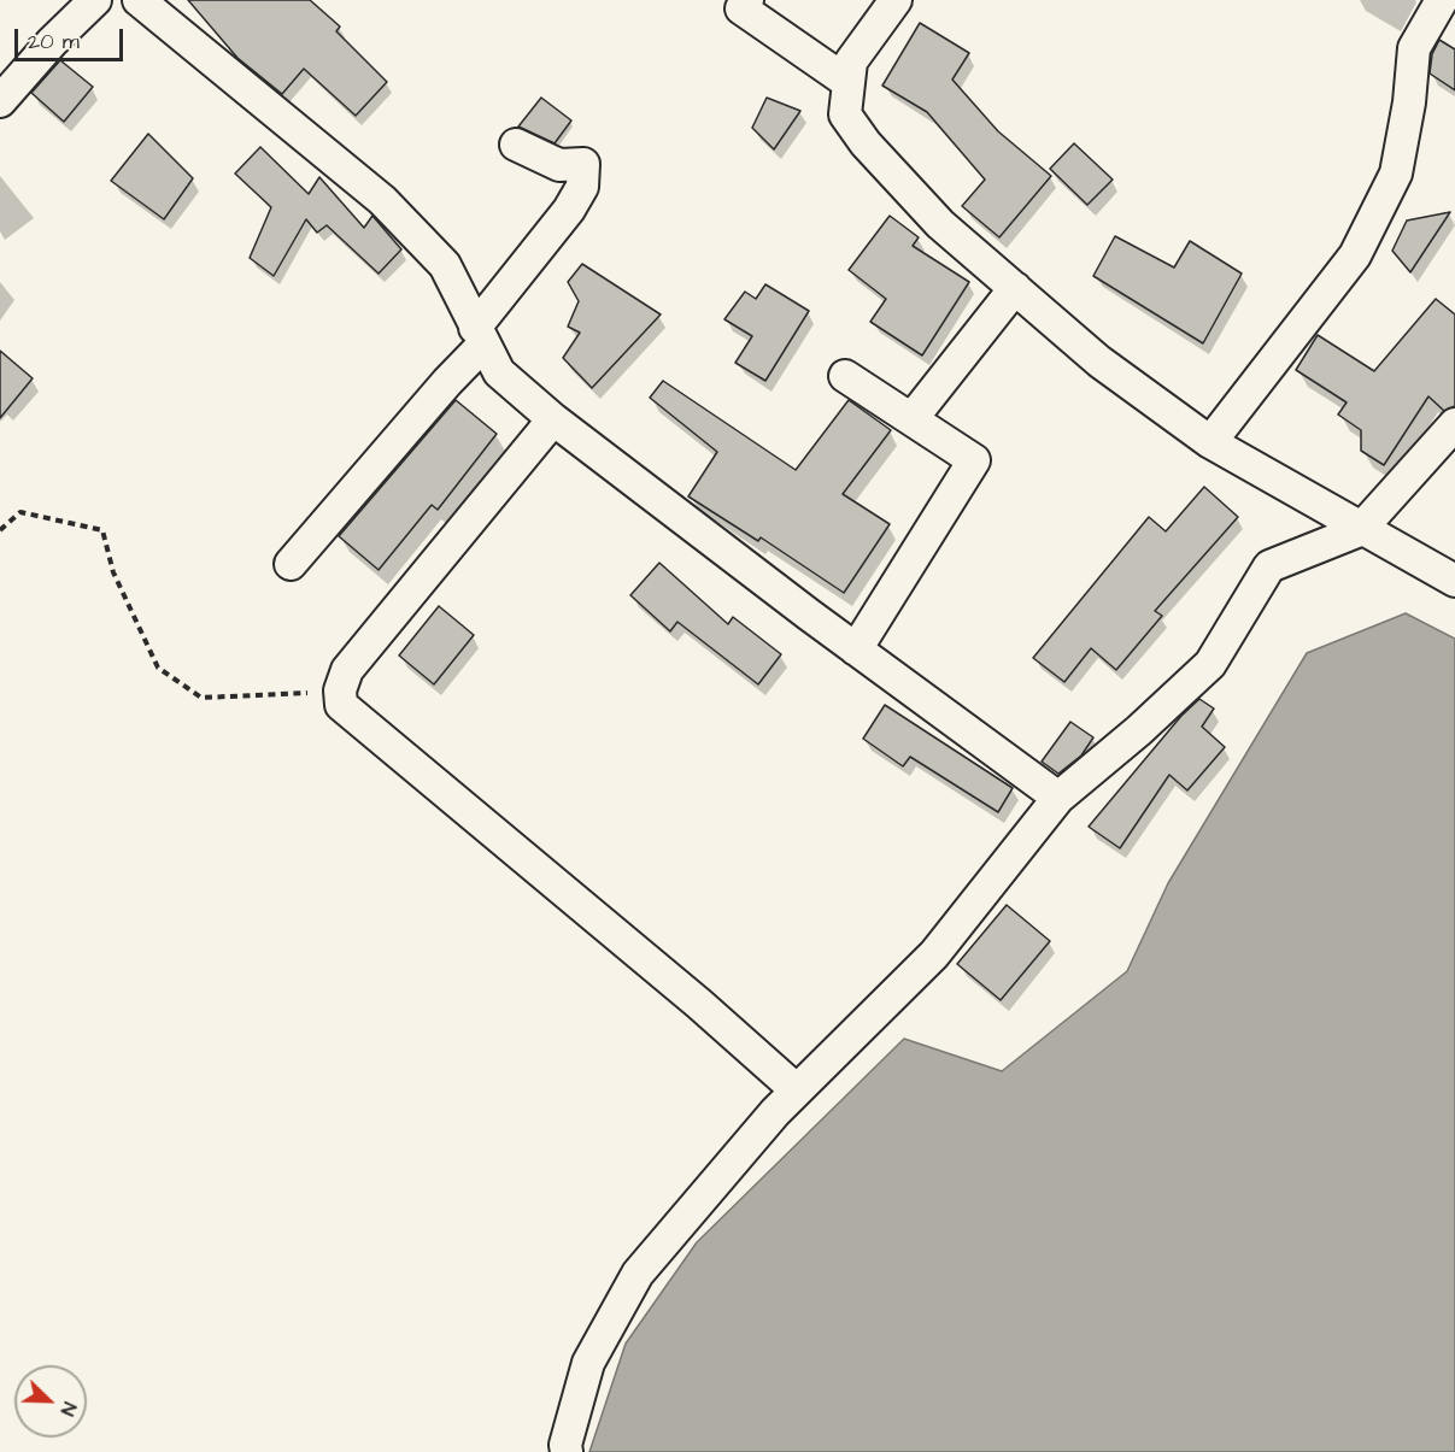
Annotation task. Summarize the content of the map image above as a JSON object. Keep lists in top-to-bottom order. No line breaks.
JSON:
{"scale_bar":"20 m","north":"bottom right"}
